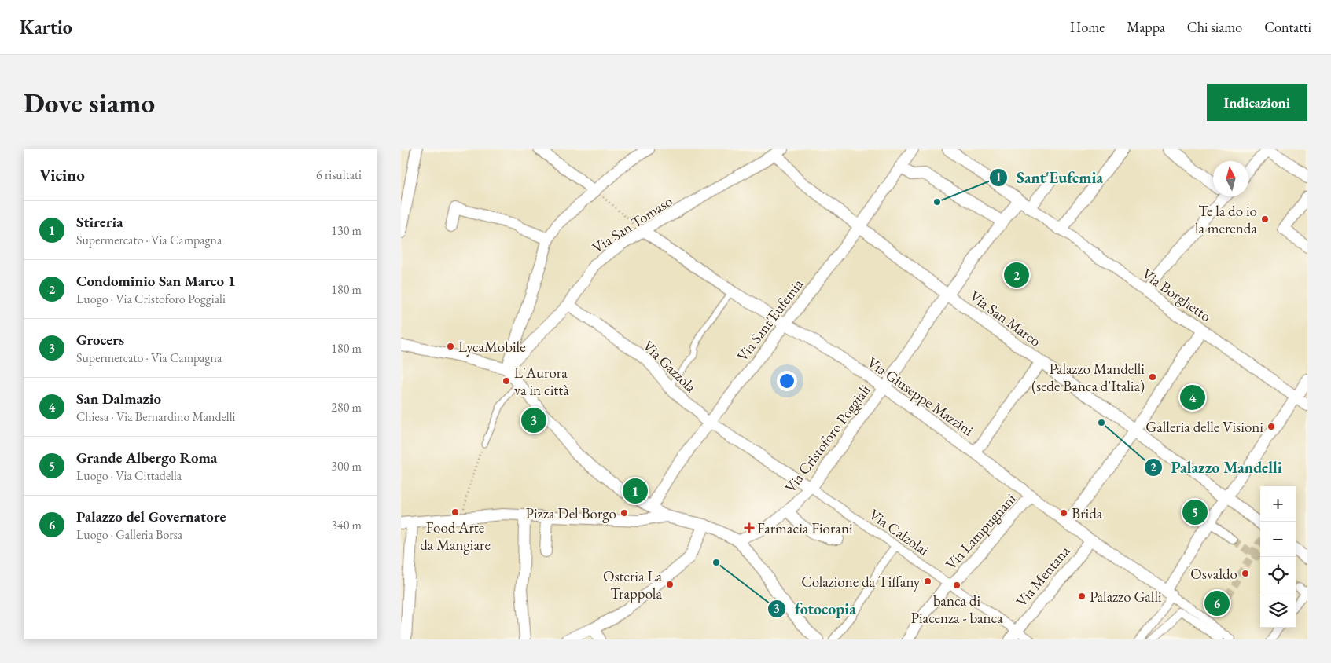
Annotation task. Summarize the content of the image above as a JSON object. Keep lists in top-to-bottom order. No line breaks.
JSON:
{"streets":{"street":["Via San Tomaso","Via Borghetto","Via San Marco","Via Sant'Eufemia","Via Gazzola","Via Giuseppe Mazzini","Via Cristoforo Poggiali","Via Lampugnani","Via Calzolai","Via Mentana"]},"crossings":[["Via San Tomaso","Via San Marco"],["Via San Tomaso","Via Gazzola"],["Via San Tomaso","Via Giuseppe Mazzini"],["Via Borghetto","Via Cristoforo Poggiali"],["Via San Marco","Via Sant'Eufemia"],["Via San Marco","Via Cristoforo Poggiali"],["Via Sant'Eufemia","Via Gazzola"],["Via Sant'Eufemia","Via Giuseppe Mazzini"],["Via Gazzola","Via Cristoforo Poggiali"],["Via Gazzola","Via Calzolai"],["Via Giuseppe Mazzini","Via Cristoforo Poggiali"],["Via Giuseppe Mazzini","Via Lampugnani"],["Via Giuseppe Mazzini","Via Mentana"],["Via Cristoforo Poggiali","Via Calzolai"],["Via Lampugnani","Via Calzolai"],["Via Calzolai","Via Mentana"]],"places":{"other":["Sant'Eufemia","Te la do io la merenda","LycaMobile","Palazzo Mandelli (sede Banca d'Italia)","L'Aurora va in città","Palazzo Mandelli","Galleria delle Visioni","Food Arte da Mangiare","Pizza Del Borgo","Brida","fotocopia","Osvaldo","Colazione da Tiffany","Osteria La Trappola","banca di Piacenza - banca","Palazzo Galli"],"health":["Farmacia Fiorani"]},"north":"top","page":{"header":"Kartio","nav":["Home","Mappa","Chi siamo","Contatti"],"buttons":"Indicazioni","title":"Dove siamo","heading":["Vicino","6 risultati"],"list":[{"mark":"1","name":"Stireria","note":"Supermercato · Via Campagna","value":"130 m"},{"mark":"2","name":"Condominio San Marco 1","note":"Luogo · Via Cristoforo Poggiali","value":"180 m"},{"mark":"3","name":"Grocers","note":"Supermercato · Via Campagna","value":"180 m"},{"mark":"4","name":"San Dalmazio","note":"Chiesa · Via Bernardino Mandelli","value":"280 m"},{"mark":"5","name":"Grande Albergo Roma","note":"Luogo · Via Cittadella","value":"300 m"},{"mark":"6","name":"Palazzo del Governatore","note":"Luogo · Galleria Borsa","value":"340 m"}],"pins":["2","4","3","1","5","6"],"map_buttons":["+","−"]}}
